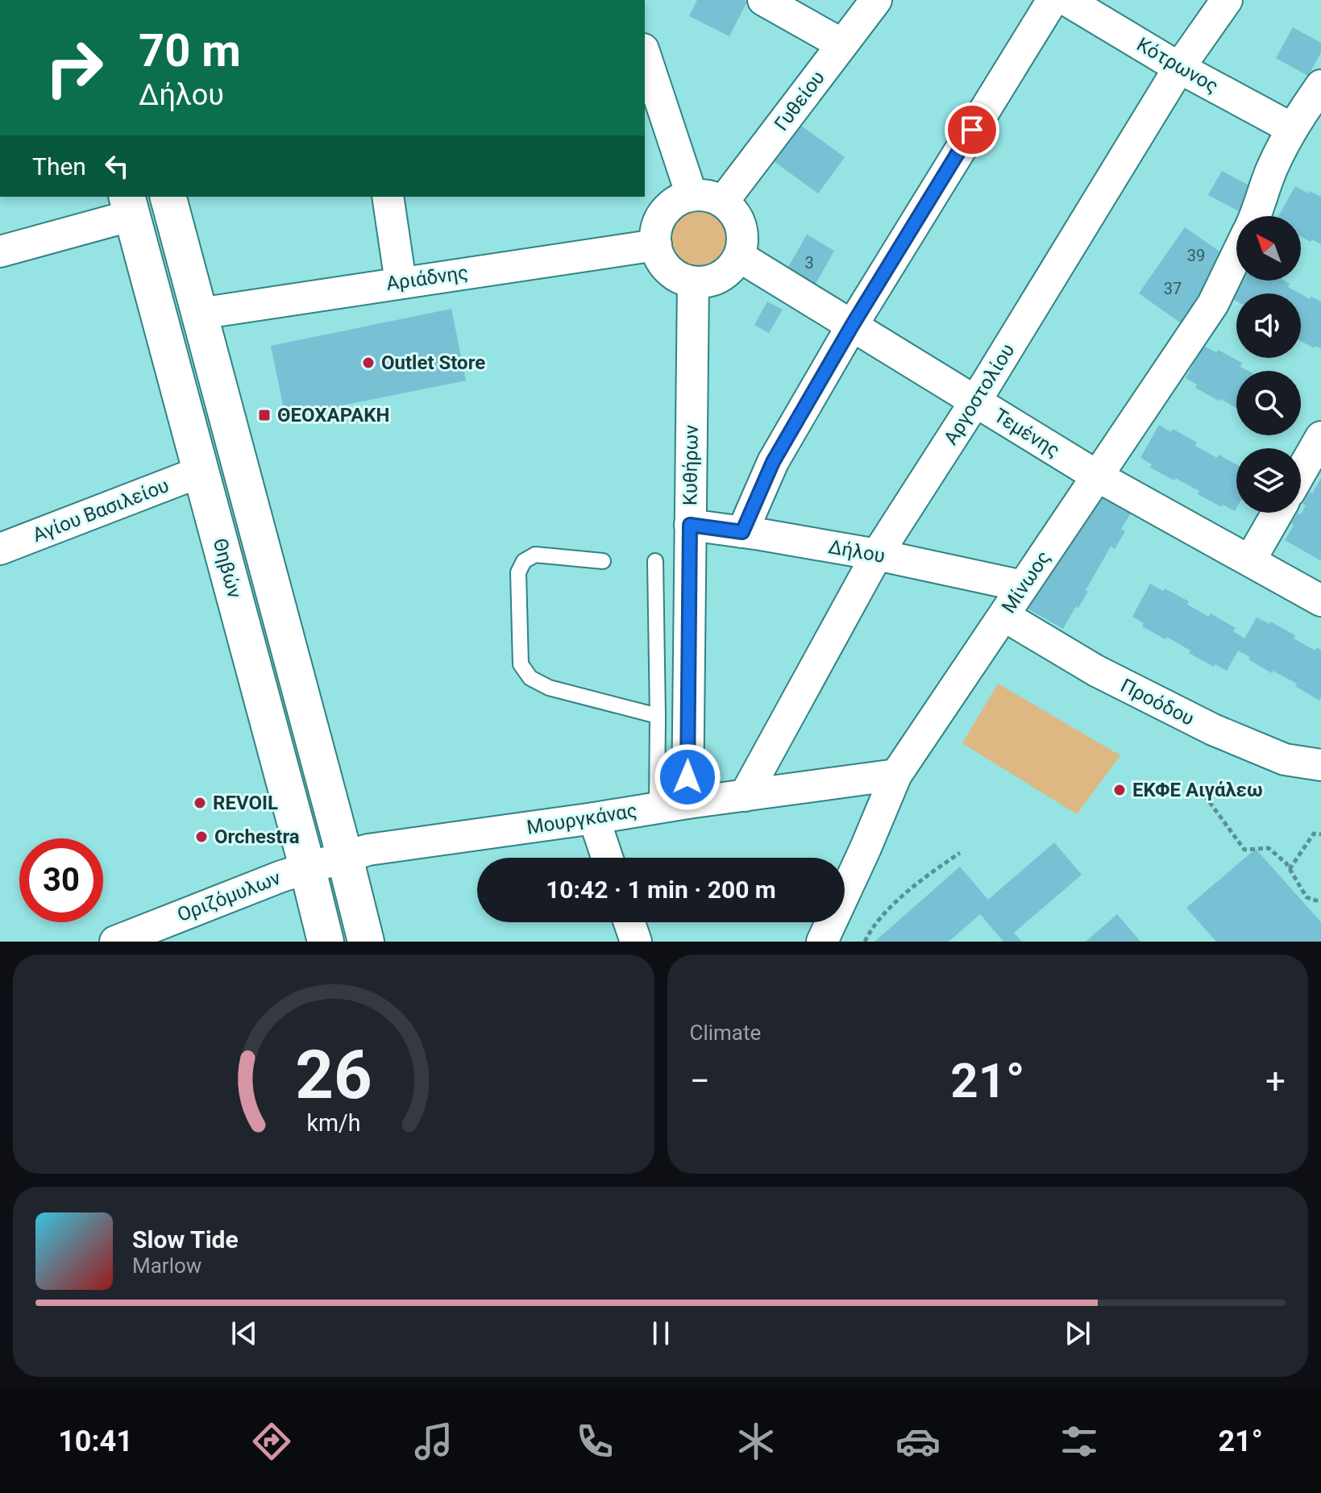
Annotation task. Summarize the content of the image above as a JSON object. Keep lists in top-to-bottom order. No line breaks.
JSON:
{"streets":{"main road":["Θηβών"],"street":["Κότρωνος","Γυθείου","Αριάδνης","Αργοστολίου","Τεμένης","Κυθήρων","Αγίου Βασιλείου","Δήλου","Μίνωος","Προόδου","Μουργκάνας","Οριζόμυλων"]},"crossings":[["Κότρωνος","Αργοστολίου"],["Γυθείου","Αριάδνης"],["Γυθείου","Τεμένης"],["Γυθείου","Κυθήρων"],["Αριάδνης","Τεμένης"],["Αριάδνης","Κυθήρων"],["Αριάδνης","Θηβών"],["Αργοστολίου","Τεμένης"],["Αργοστολίου","Δήλου"],["Αργοστολίου","Μουργκάνας"],["Τεμένης","Κυθήρων"],["Τεμένης","Μίνωος"],["Κυθήρων","Δήλου"],["Κυθήρων","Μουργκάνας"],["Αγίου Βασιλείου","Θηβών"],["Δήλου","Μίνωος"],["Θηβών","Μουργκάνας"],["Θηβών","Οριζόμυλων"],["Μίνωος","Προόδου"],["Μίνωος","Μουργκάνας"],["Μουργκάνας","Οριζόμυλων"]],"places":{"other":["Outlet Store","ΕΚΦΕ Αιγάλεω","REVOIL","Orchestra"],"transit":["ΘΕΟΧΑΡΑΚΗ"]},"house_numbers":["39","3","37"],"north":"top left","page":{"turn":["70 m","Δήλου"],"then":"Then","limit":"30","trip":"10:42 · 1 min · 200 m","tile":"Climate","heat":["−","21°","+"],"song":["Slow Tide","Marlow"],"tabs":["10:41","21°"],"gauge":["26","km/h"]}}
